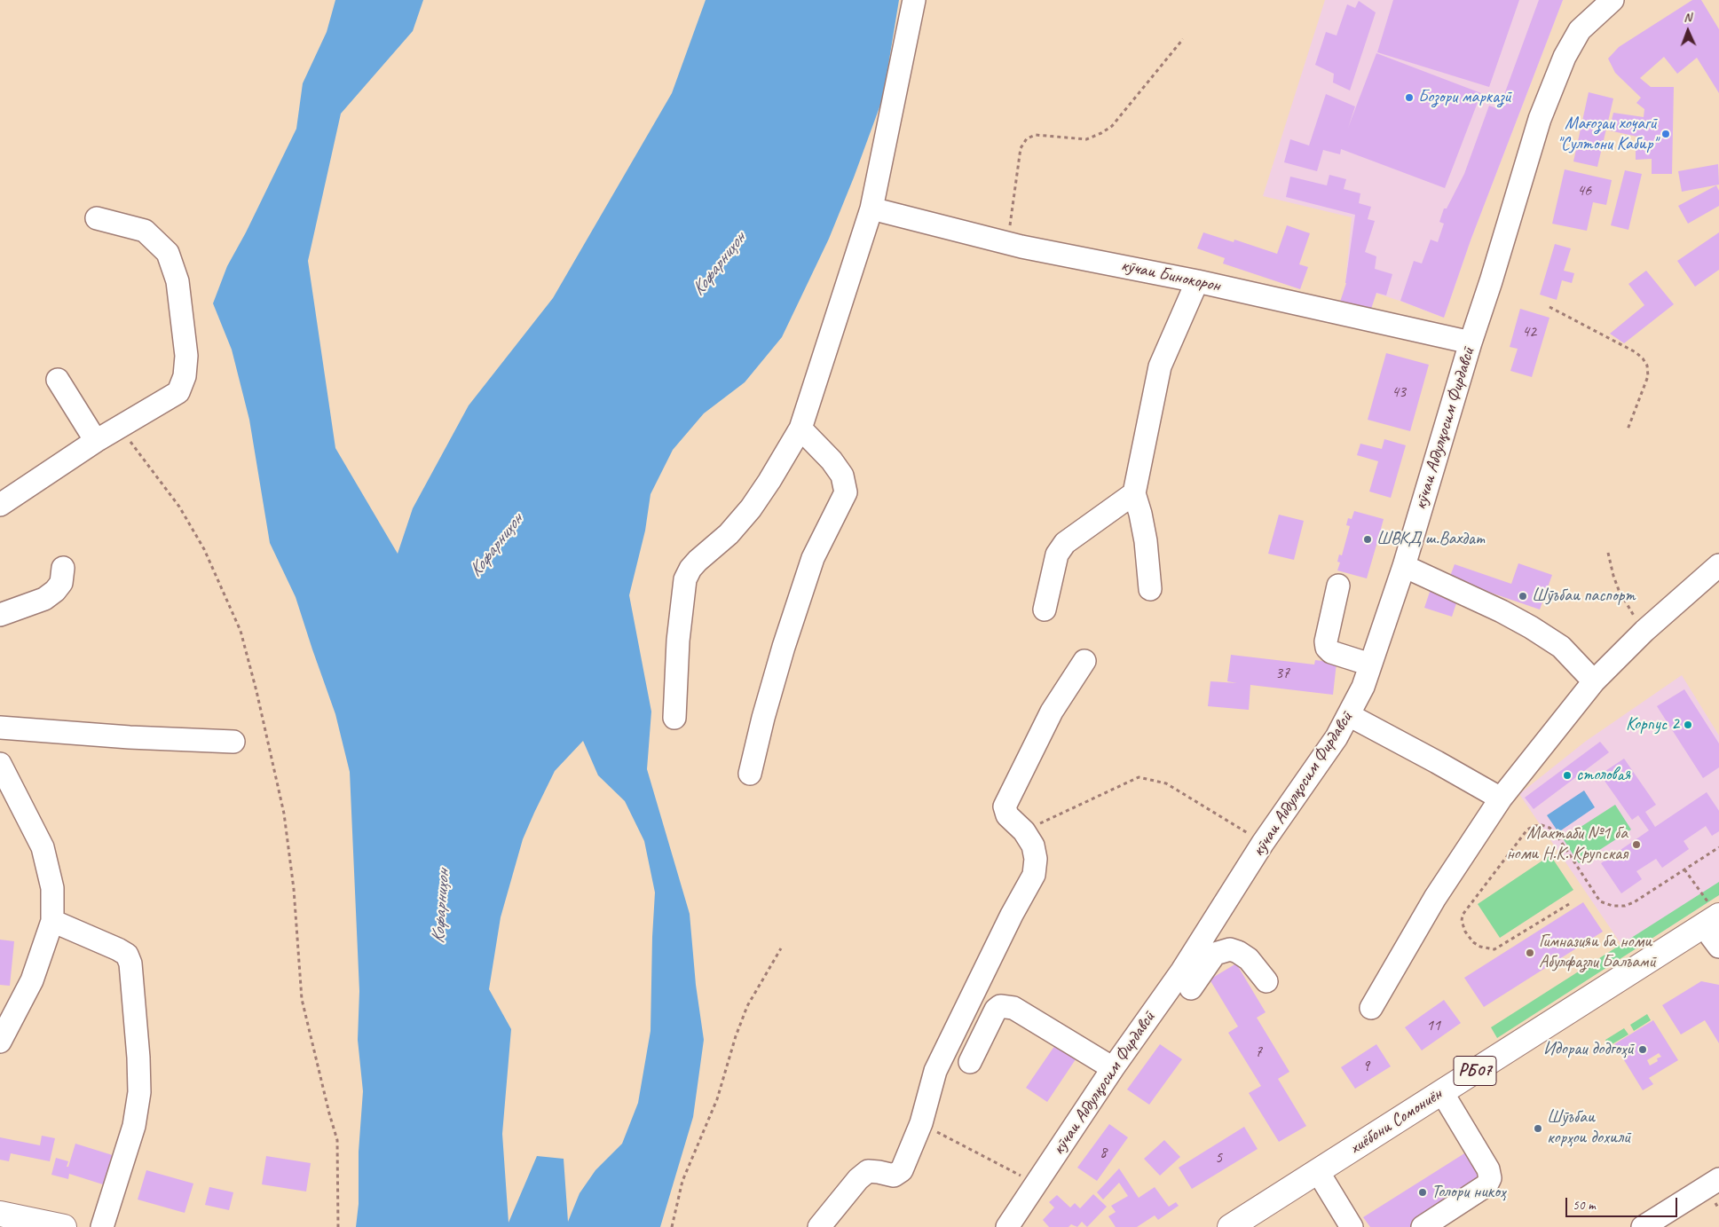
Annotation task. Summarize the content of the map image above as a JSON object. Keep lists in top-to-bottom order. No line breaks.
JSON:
{"streets":{"highway":["РБ07","хиёбони Сомониён"],"street":["кӯчаи Бинокорон","кӯчаи Абдулқосим Фирдавсӣ"]},"crossings":[["кӯчаи Бинокорон","кӯчаи Абдулқосим Фирдавсӣ"]],"water":["Кофарниҳон"],"places":["Бозори марказӣ","Мағозаи хоҷагӣ \"Султони Кабир\"","ШВКД ш.Вахдат","Шӯъбаи паспорт","Корпус 2","столовая","Мактаби №1 ба номи Н.К. Крупская","Гимназияи ба номи Абулфазли Балъамӣ","Идораи додгоҳӣ","Шӯъбаи корҳои дохилӣ","Толори никоҳ"],"house_numbers":["46","42","43","37","11","7","9","8","5"],"scale_bar":"50 m","north":"top"}
